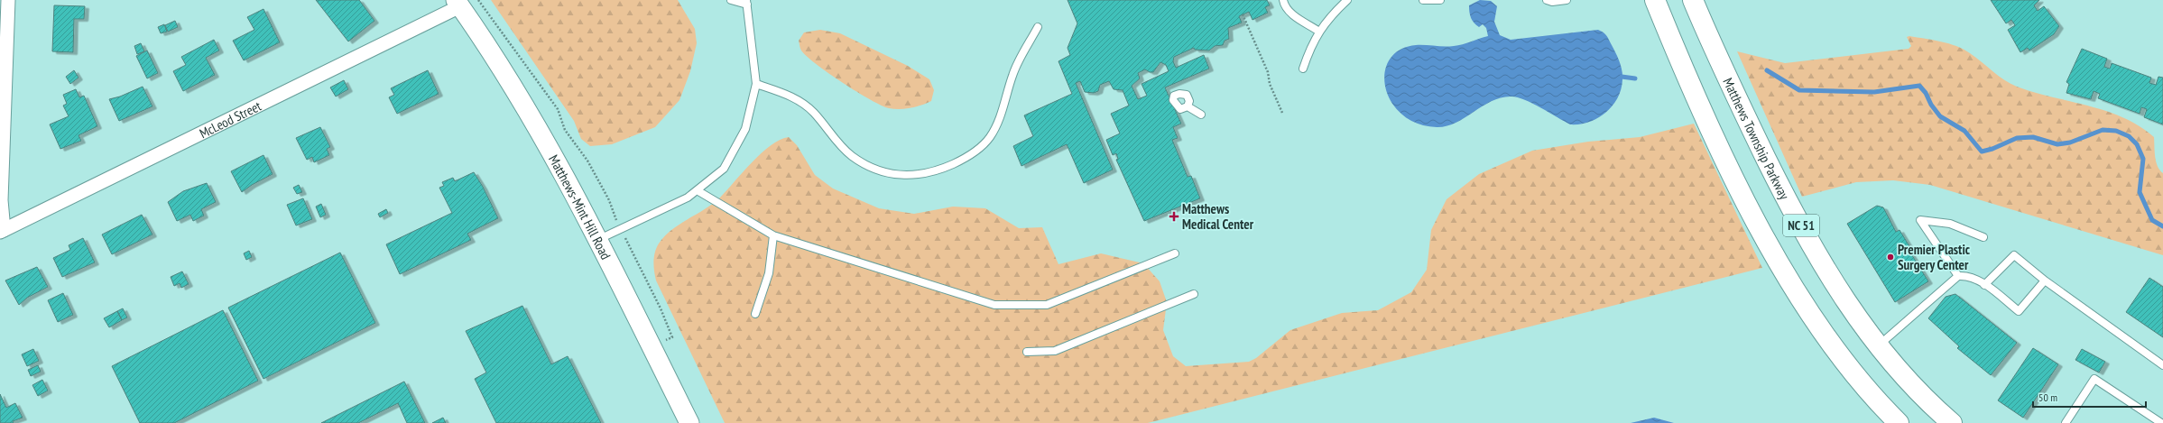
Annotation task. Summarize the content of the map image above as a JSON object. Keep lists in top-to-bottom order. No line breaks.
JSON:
{"streets":{"main road":["Matthews Township Parkway","Matthews-Mint Hill Road","NC 51"],"street":["McLeod Street"]},"crossings":[["McLeod Street","Matthews-Mint Hill Road"]],"places":{"health":["Matthews Medical Center"],"other":["Premier Plastic Surgery Center"]},"scale_bar":"50 m"}
